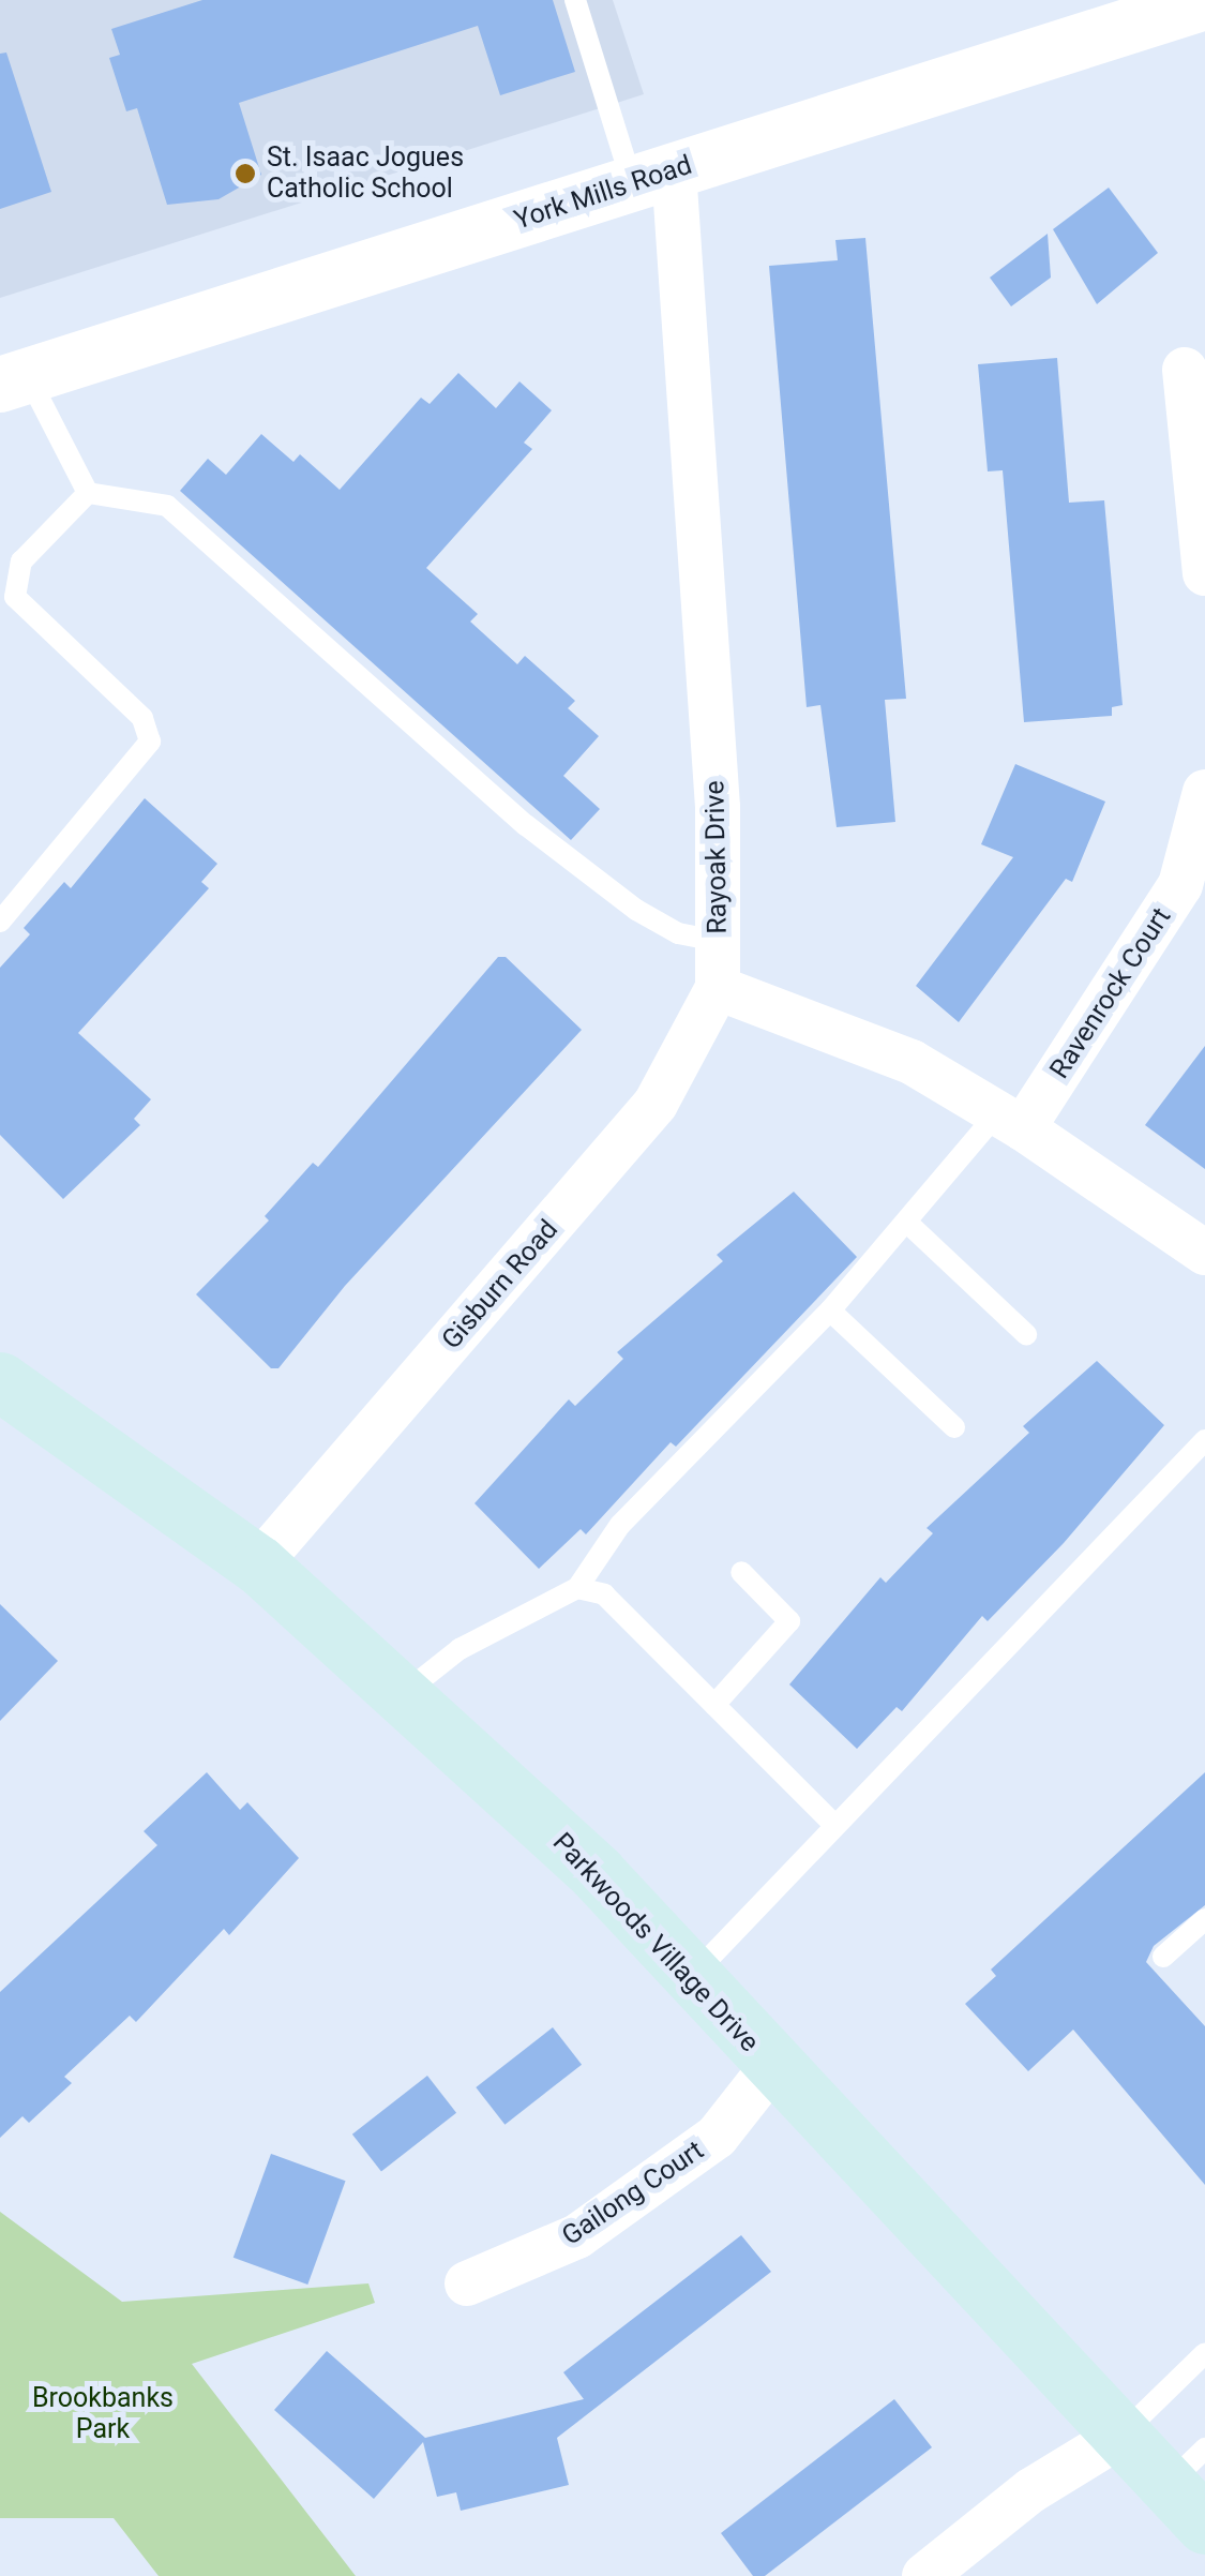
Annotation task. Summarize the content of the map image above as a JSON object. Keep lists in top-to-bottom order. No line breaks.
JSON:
{"streets":{"main road":["Parkwoods Village Drive"],"street":["York Mills Road","Rayoak Drive","Ravenrock Court","Gisburn Road","Gailong Court"]},"crossings":[["York Mills Road","Rayoak Drive"],["Rayoak Drive","Gisburn Road"],["Gisburn Road","Parkwoods Village Drive"],["Parkwoods Village Drive","Gailong Court"]],"parks":["Brookbanks Park"],"places":["St. Isaac Jogues Catholic School"]}
